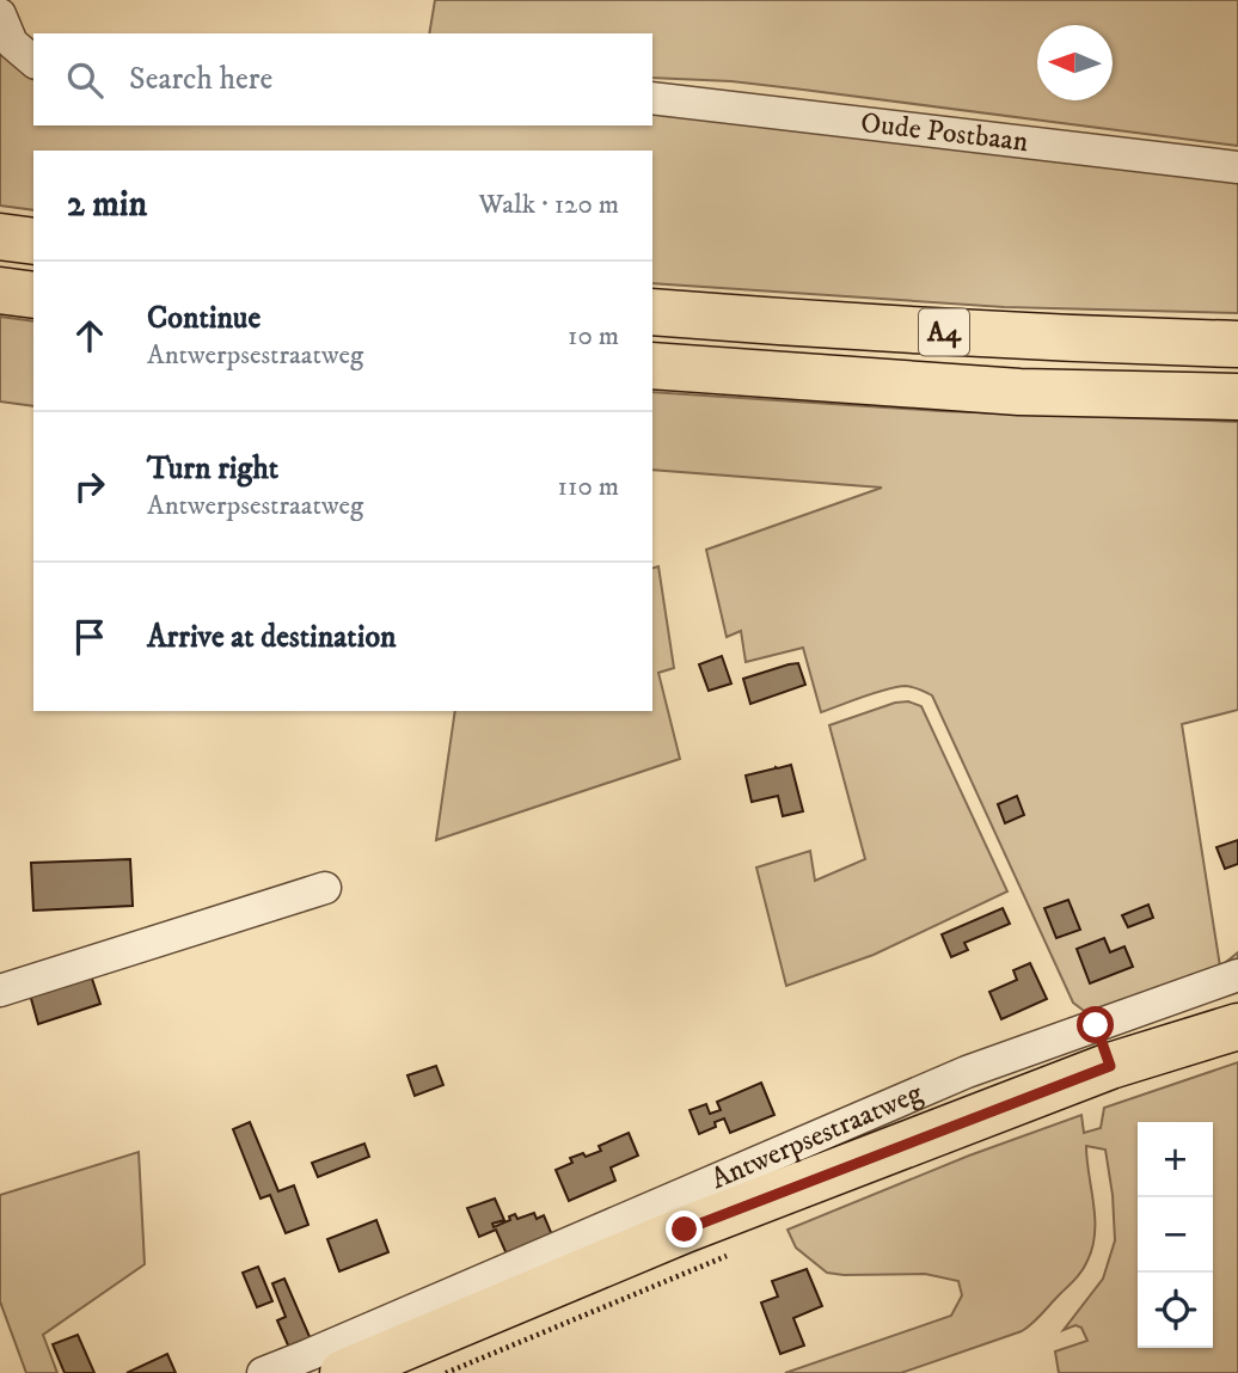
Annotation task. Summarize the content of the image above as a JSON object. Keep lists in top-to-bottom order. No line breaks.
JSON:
{"streets":{"main road":["A4","Antwerpsestraatweg"],"street":["Oude Postbaan"]},"north":"left","page":{"search":"Search here","heading":["2 min","Walk · 120 m"],"list":[["Continue","Antwerpsestraatweg","10 m"],["Turn right","Antwerpsestraatweg","110 m"],"Arrive at destination"],"map_buttons":["+","−"]}}
